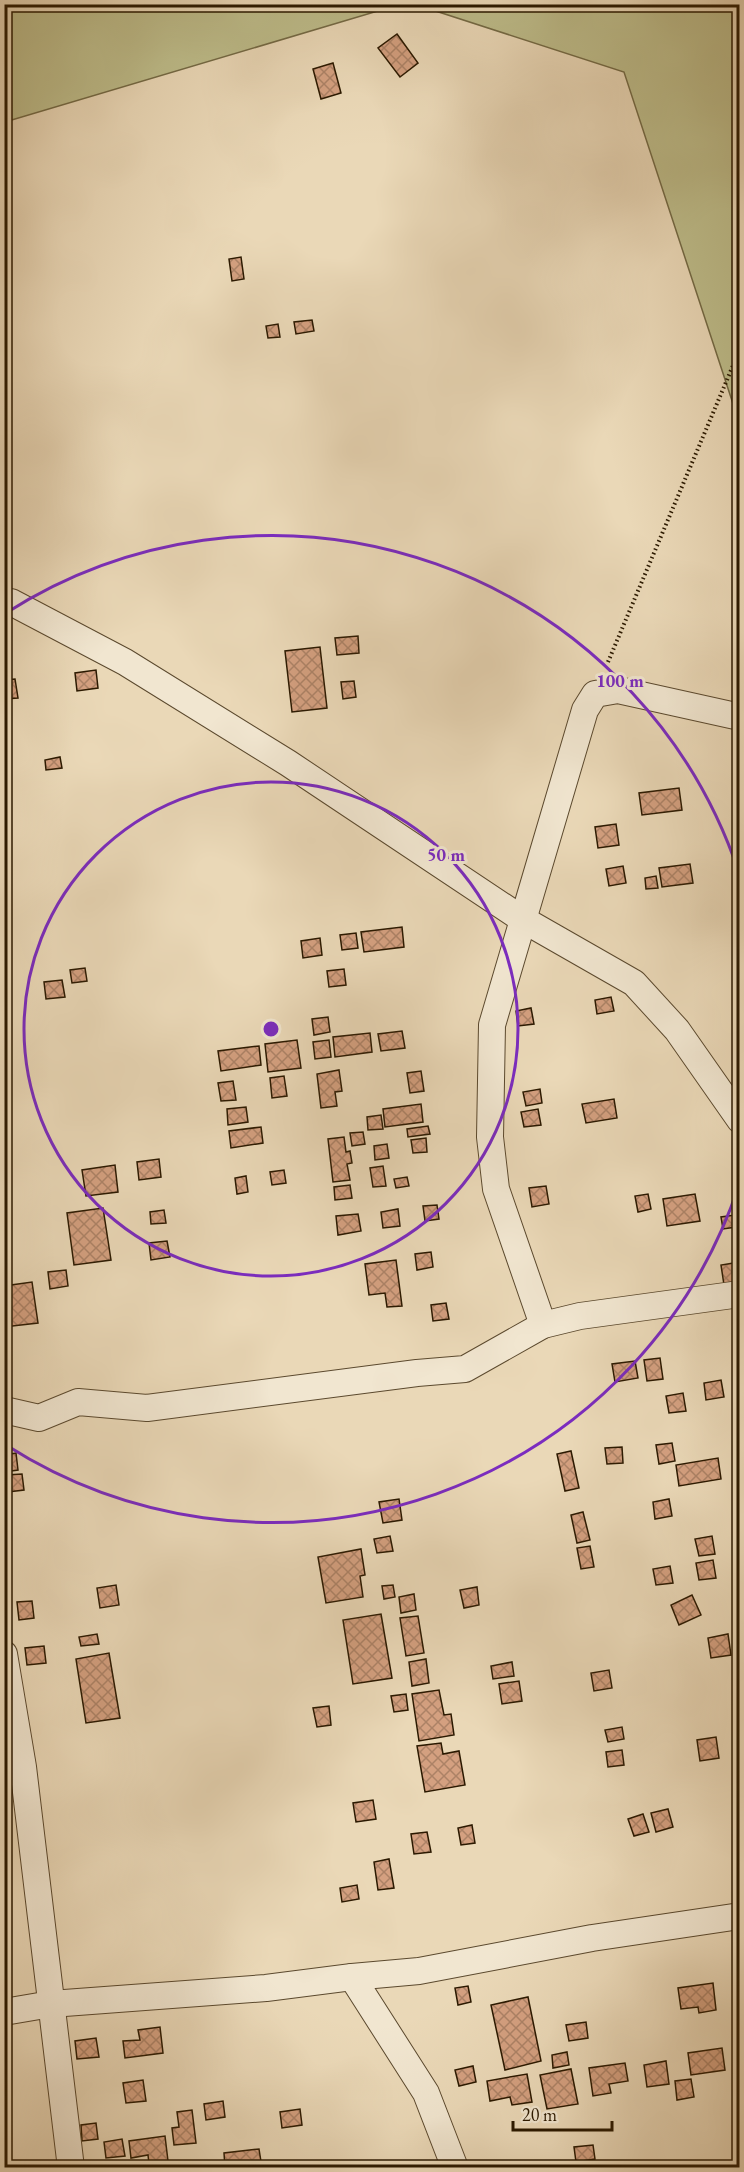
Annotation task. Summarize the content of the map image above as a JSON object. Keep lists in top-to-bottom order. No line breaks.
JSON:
{"scale_bar":"20 m","rings":["100 m","50 m"]}
